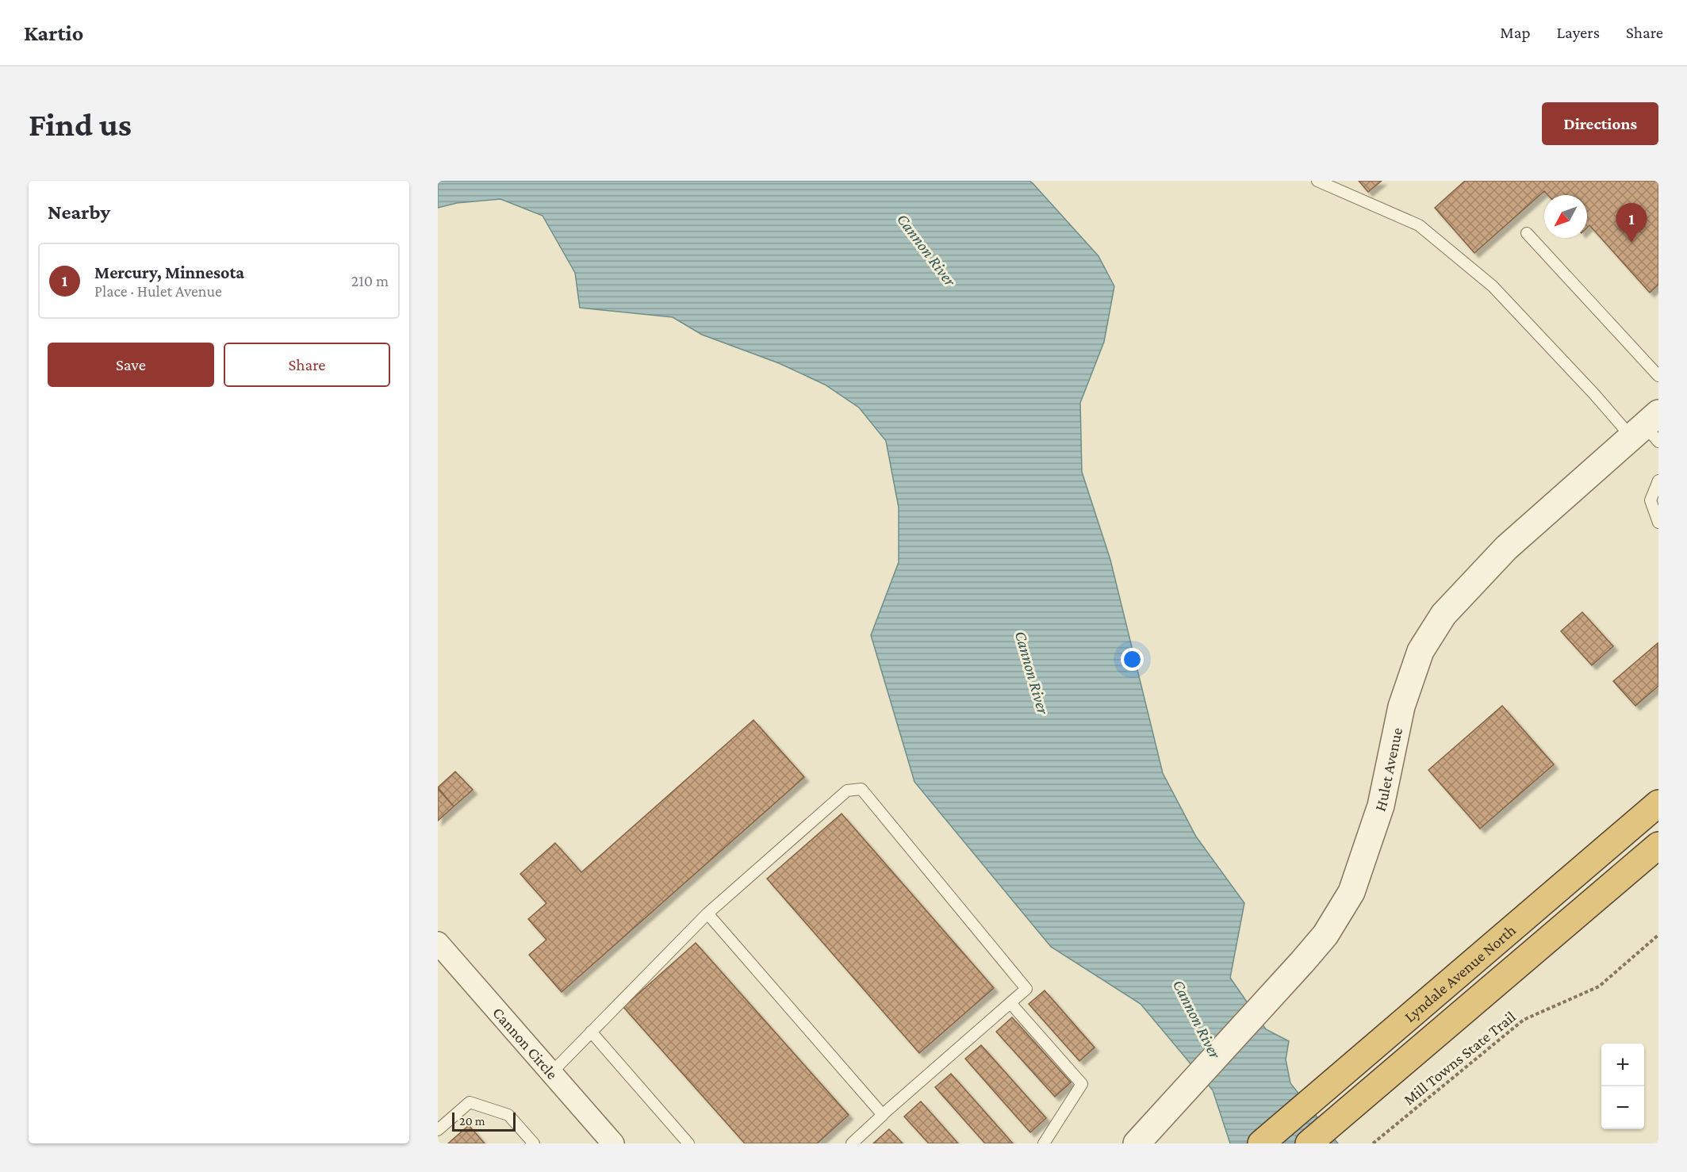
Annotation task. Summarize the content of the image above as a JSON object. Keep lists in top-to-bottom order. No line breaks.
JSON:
{"streets":{"highway":["Lyndale Avenue North"],"street":["Hulet Avenue","Cannon Circle"],"path":["Mill Towns State Trail"]},"water":["Cannon River"],"scale_bar":"20 m","north":"bottom left","page":{"header":"Kartio","nav":["Map","Layers","Share"],"buttons":["Directions",["Save","Share"]],"title":"Find us","heading":"Nearby","pins":"1","list":[{"mark":"1","name":"Mercury, Minnesota","note":"Place · Hulet Avenue","value":"210 m"}],"map_buttons":["+","−"],"scale":"20 m"}}
